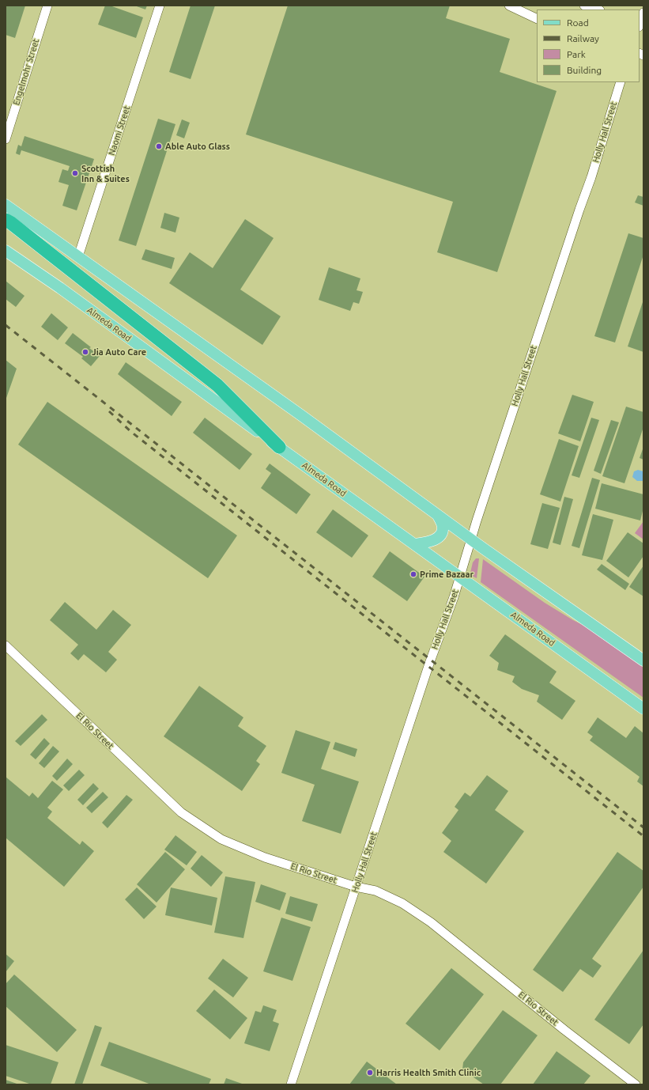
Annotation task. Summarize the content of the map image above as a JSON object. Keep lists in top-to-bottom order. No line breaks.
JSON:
{"streets":{"main road":["Almeda Road"],"street":["Engelmohr Street","Naomi Street","Holly Hall Street","El Rio Street"]},"crossings":[["Holly Hall Street","Almeda Road"],["Holly Hall Street","El Rio Street"]],"places":["Able Auto Glass","Scottish Inn & Suites","Jia Auto Care","Prime Bazaar","Harris Health Smith Clinic"],"legend":["Road","Railway","Park","Building"]}
